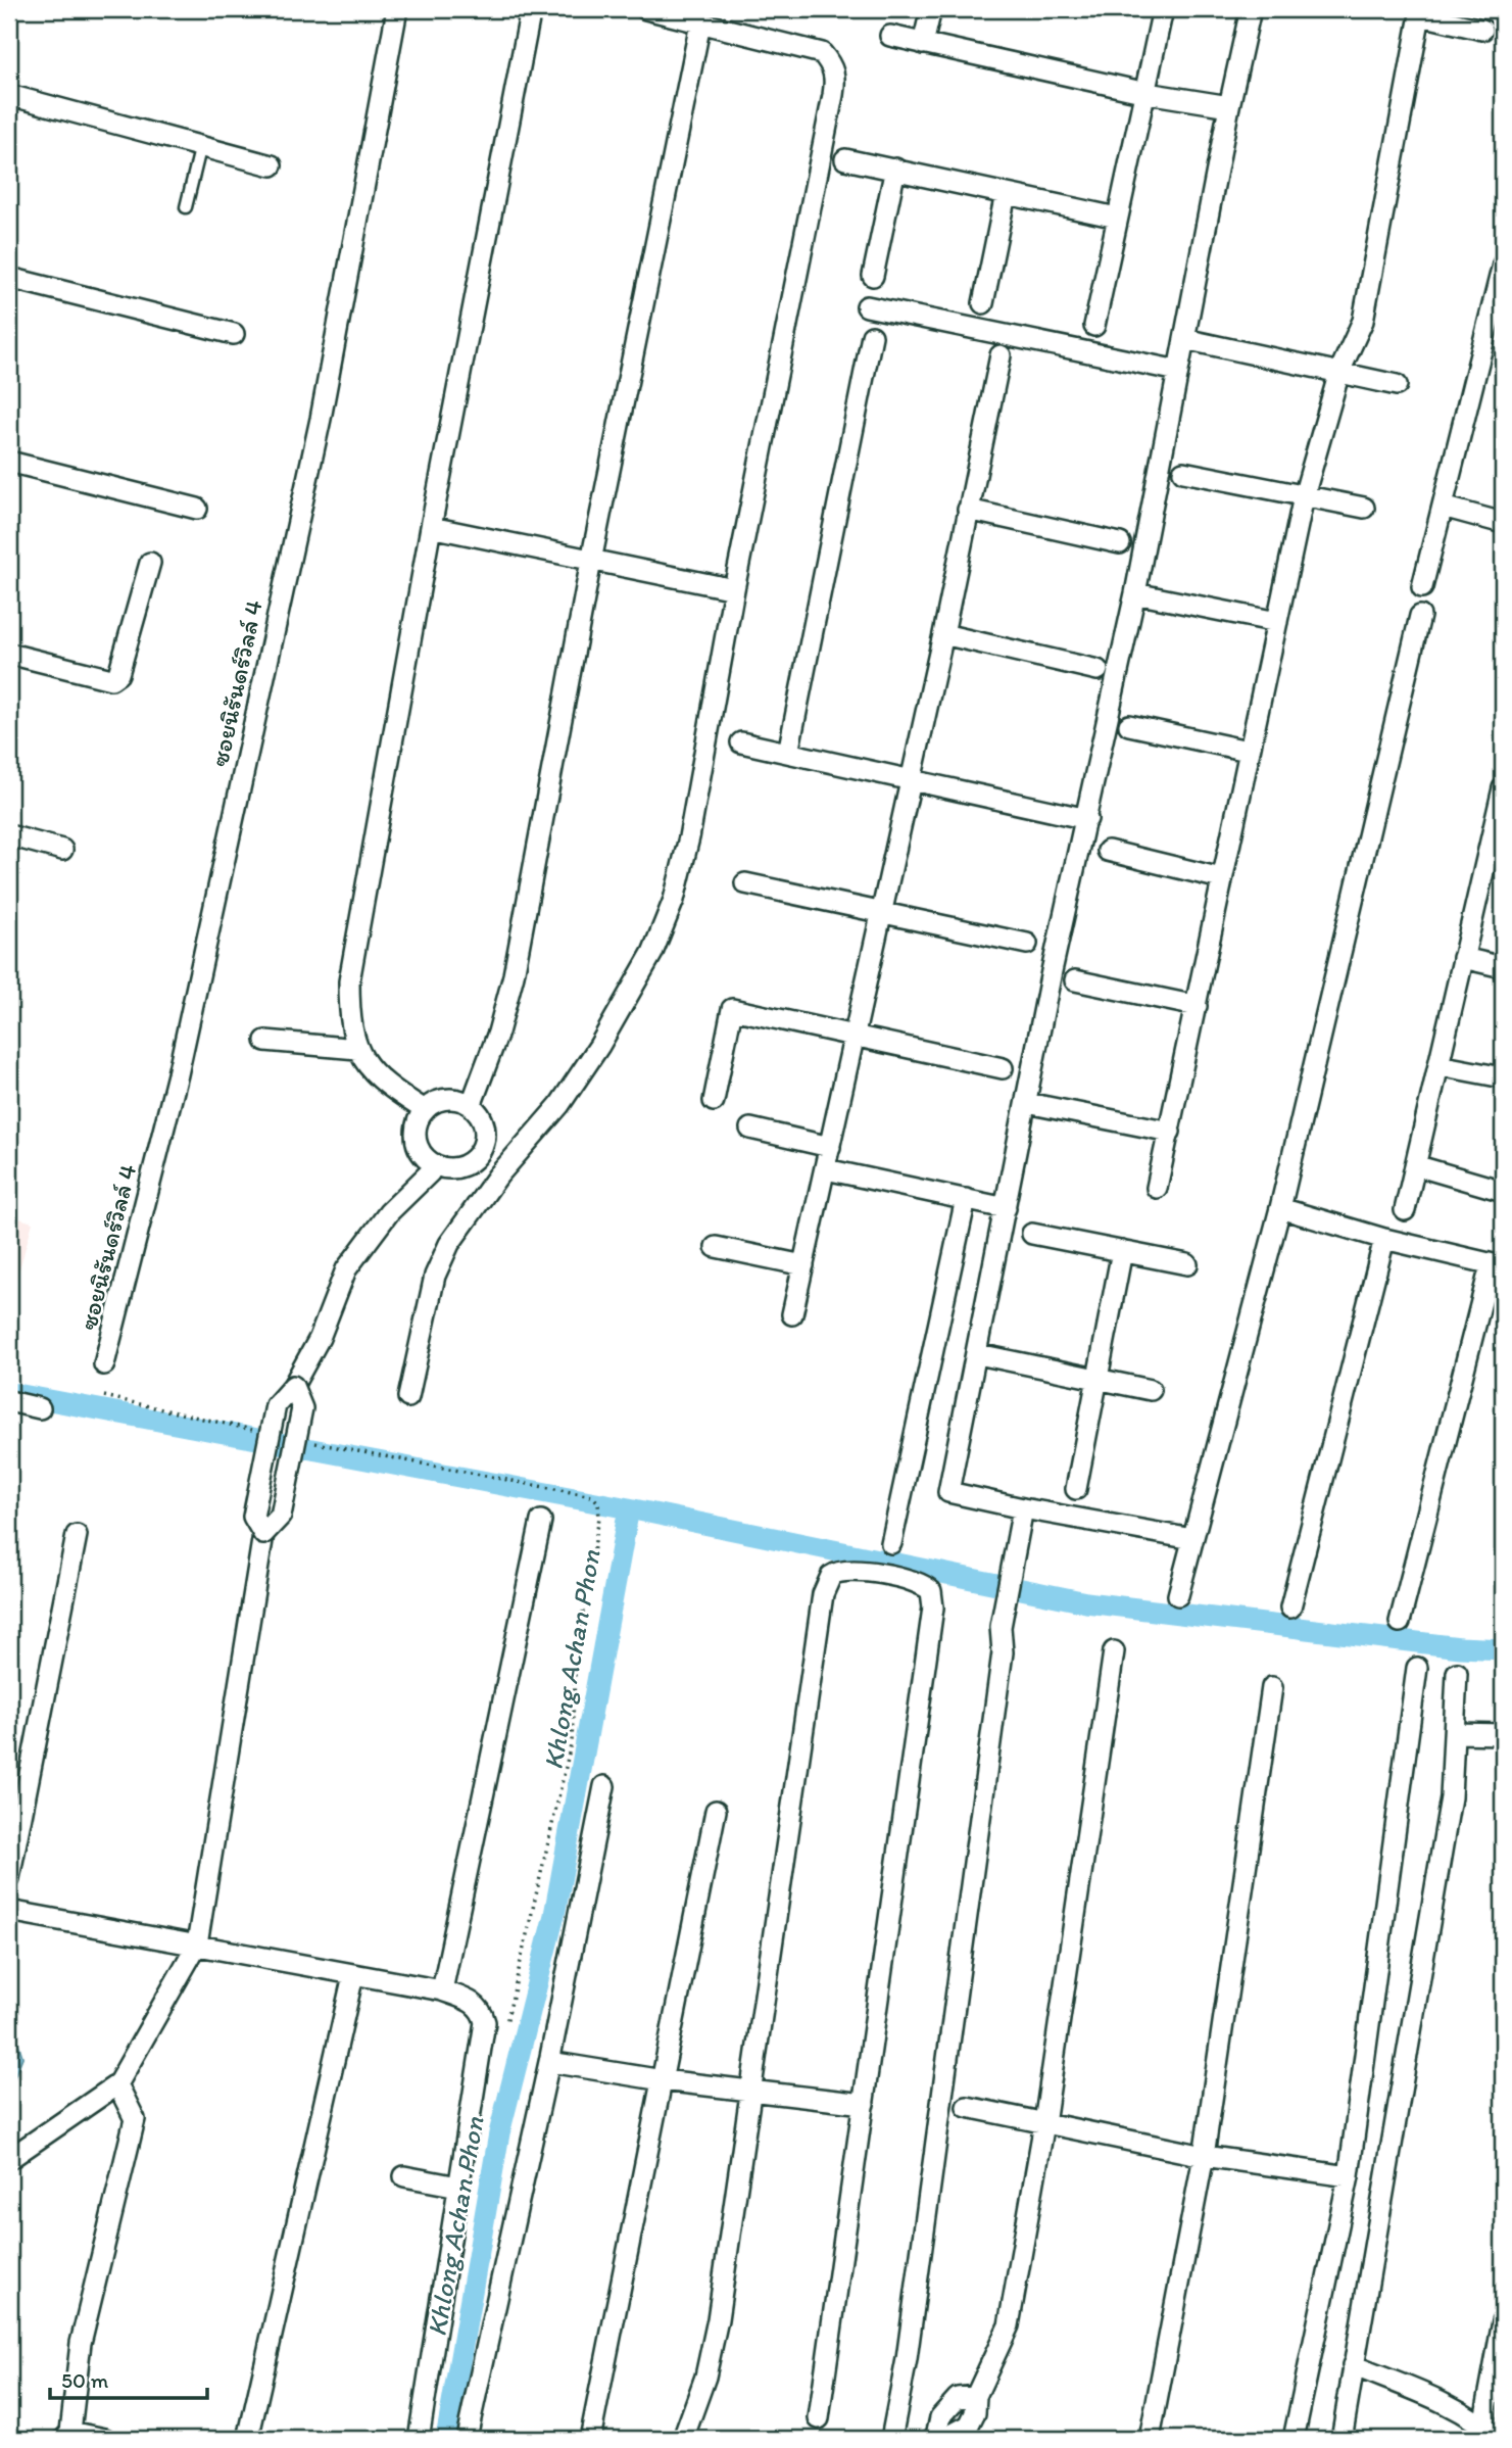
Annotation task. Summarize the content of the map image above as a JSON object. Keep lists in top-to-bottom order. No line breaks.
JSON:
{"streets":{"street":["ซอยนิรันดร์วิลล์ 4"]},"water":["Khlong Achan Phon"],"scale_bar":"50 m"}
